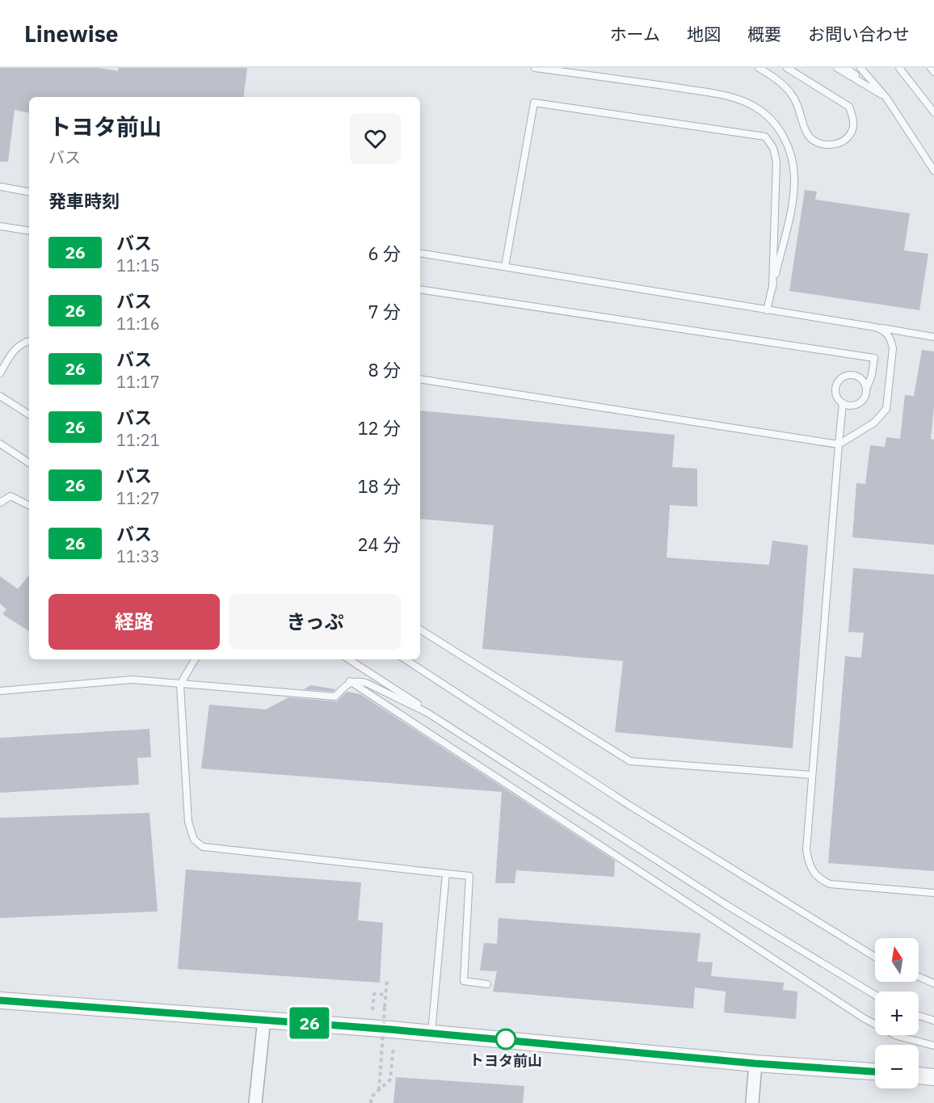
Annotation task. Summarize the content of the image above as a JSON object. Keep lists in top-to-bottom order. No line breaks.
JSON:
{"places":["トヨタ前山"],"lines":["bus line 26"],"north":"top","page":{"header":"Linewise","nav":["ホーム","地図","概要","お問い合わせ"],"on_map":"26","heading":[["トヨタ前山","バス"],"発車時刻"],"list":[{"mark":"26","name":"バス","note":"11:15","value":"6 分"},{"mark":"26","name":"バス","note":"11:16","value":"7 分"},{"mark":"26","name":"バス","note":"11:17","value":"8 分"},{"mark":"26","name":"バス","note":"11:21","value":"12 分"},{"mark":"26","name":"バス","note":"11:27","value":"18 分"},{"mark":"26","name":"バス","note":"11:33","value":"24 分"}],"buttons":["経路","きっぷ"],"map_buttons":["+","−"]}}
